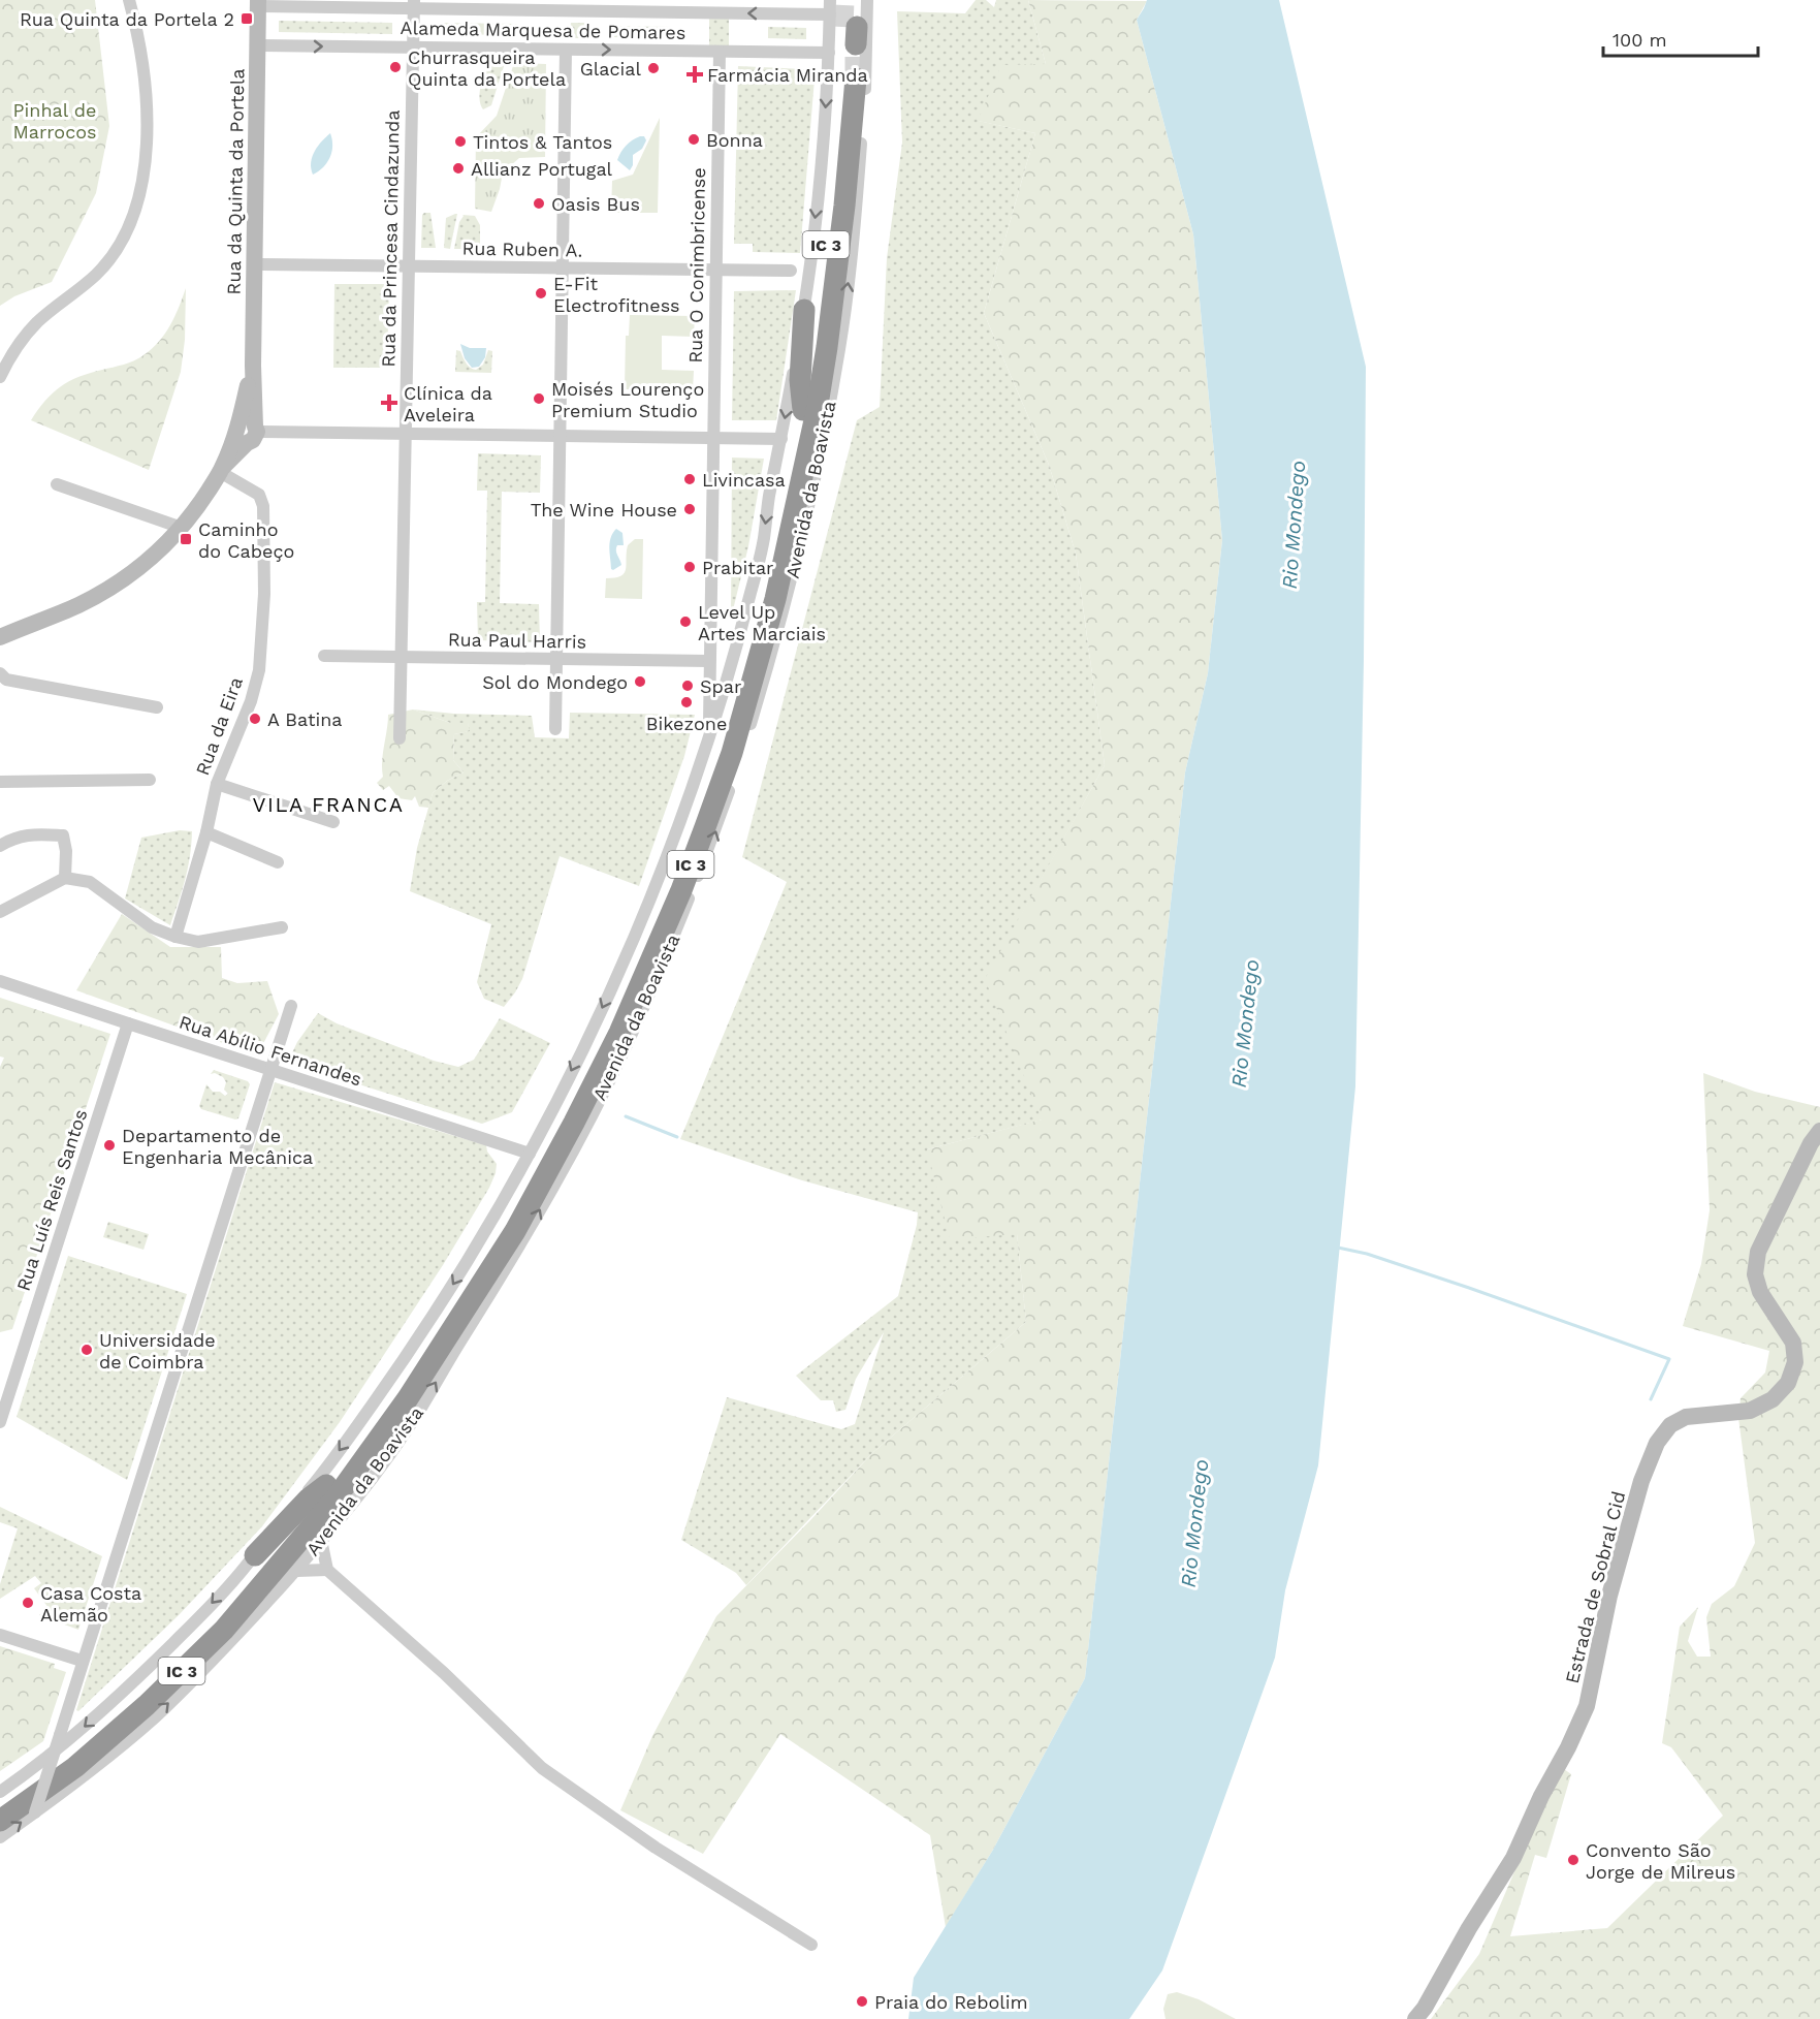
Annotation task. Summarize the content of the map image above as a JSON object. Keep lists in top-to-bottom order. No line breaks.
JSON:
{"streets":{"highway":["IC 3","Avenida da Boavista"],"street":["Alameda Marquesa de Pomares","Rua da Quinta da Portela","Rua da Princesa Cindazunda","Rua Ruben A.","Rua O Conimbricense","Rua Paul Harris","Rua da Eira","Rua Abílio Fernandes","Rua Luís Reis Santos","Estrada de Sobral Cid"]},"crossings":[["Alameda Marquesa de Pomares","Rua da Quinta da Portela"],["Alameda Marquesa de Pomares","Rua da Princesa Cindazunda"],["Alameda Marquesa de Pomares","Rua O Conimbricense"],["Alameda Marquesa de Pomares","Avenida da Boavista"],["Rua da Quinta da Portela","Rua Ruben A."],["Rua da Princesa Cindazunda","Rua Ruben A."],["Rua da Princesa Cindazunda","Rua Paul Harris"],["Rua Ruben A.","Rua O Conimbricense"],["Rua O Conimbricense","Avenida da Boavista"],["Rua O Conimbricense","Rua Paul Harris"],["Avenida da Boavista","Rua Abílio Fernandes"],["Rua Abílio Fernandes","Rua Luís Reis Santos"]],"districts":["VILA FRANCA"],"water":["Rio Mondego"],"parks":["Pinhal de Marrocos"],"places":{"transit":["Rua Quinta da Portela 2","Caminho do Cabeço"],"other":["Churrasqueira Quinta da Portela","Glacial","Bonna","Tintos & Tantos","Allianz Portugal","Oasis Bus","E-Fit Electrofitness","Moisés Lourenço Premium Studio","Livincasa","The Wine House","Prabitar","Level Up Artes Marciais","Sol do Mondego","Spar","Bikezone","A Batina","Departamento de Engenharia Mecânica","Universidade de Coimbra","Casa Costa Alemão","Convento São Jorge de Milreus","Praia do Rebolim"],"health":["Farmácia Miranda","Clínica da Aveleira"]},"scale_bar":"100 m"}
